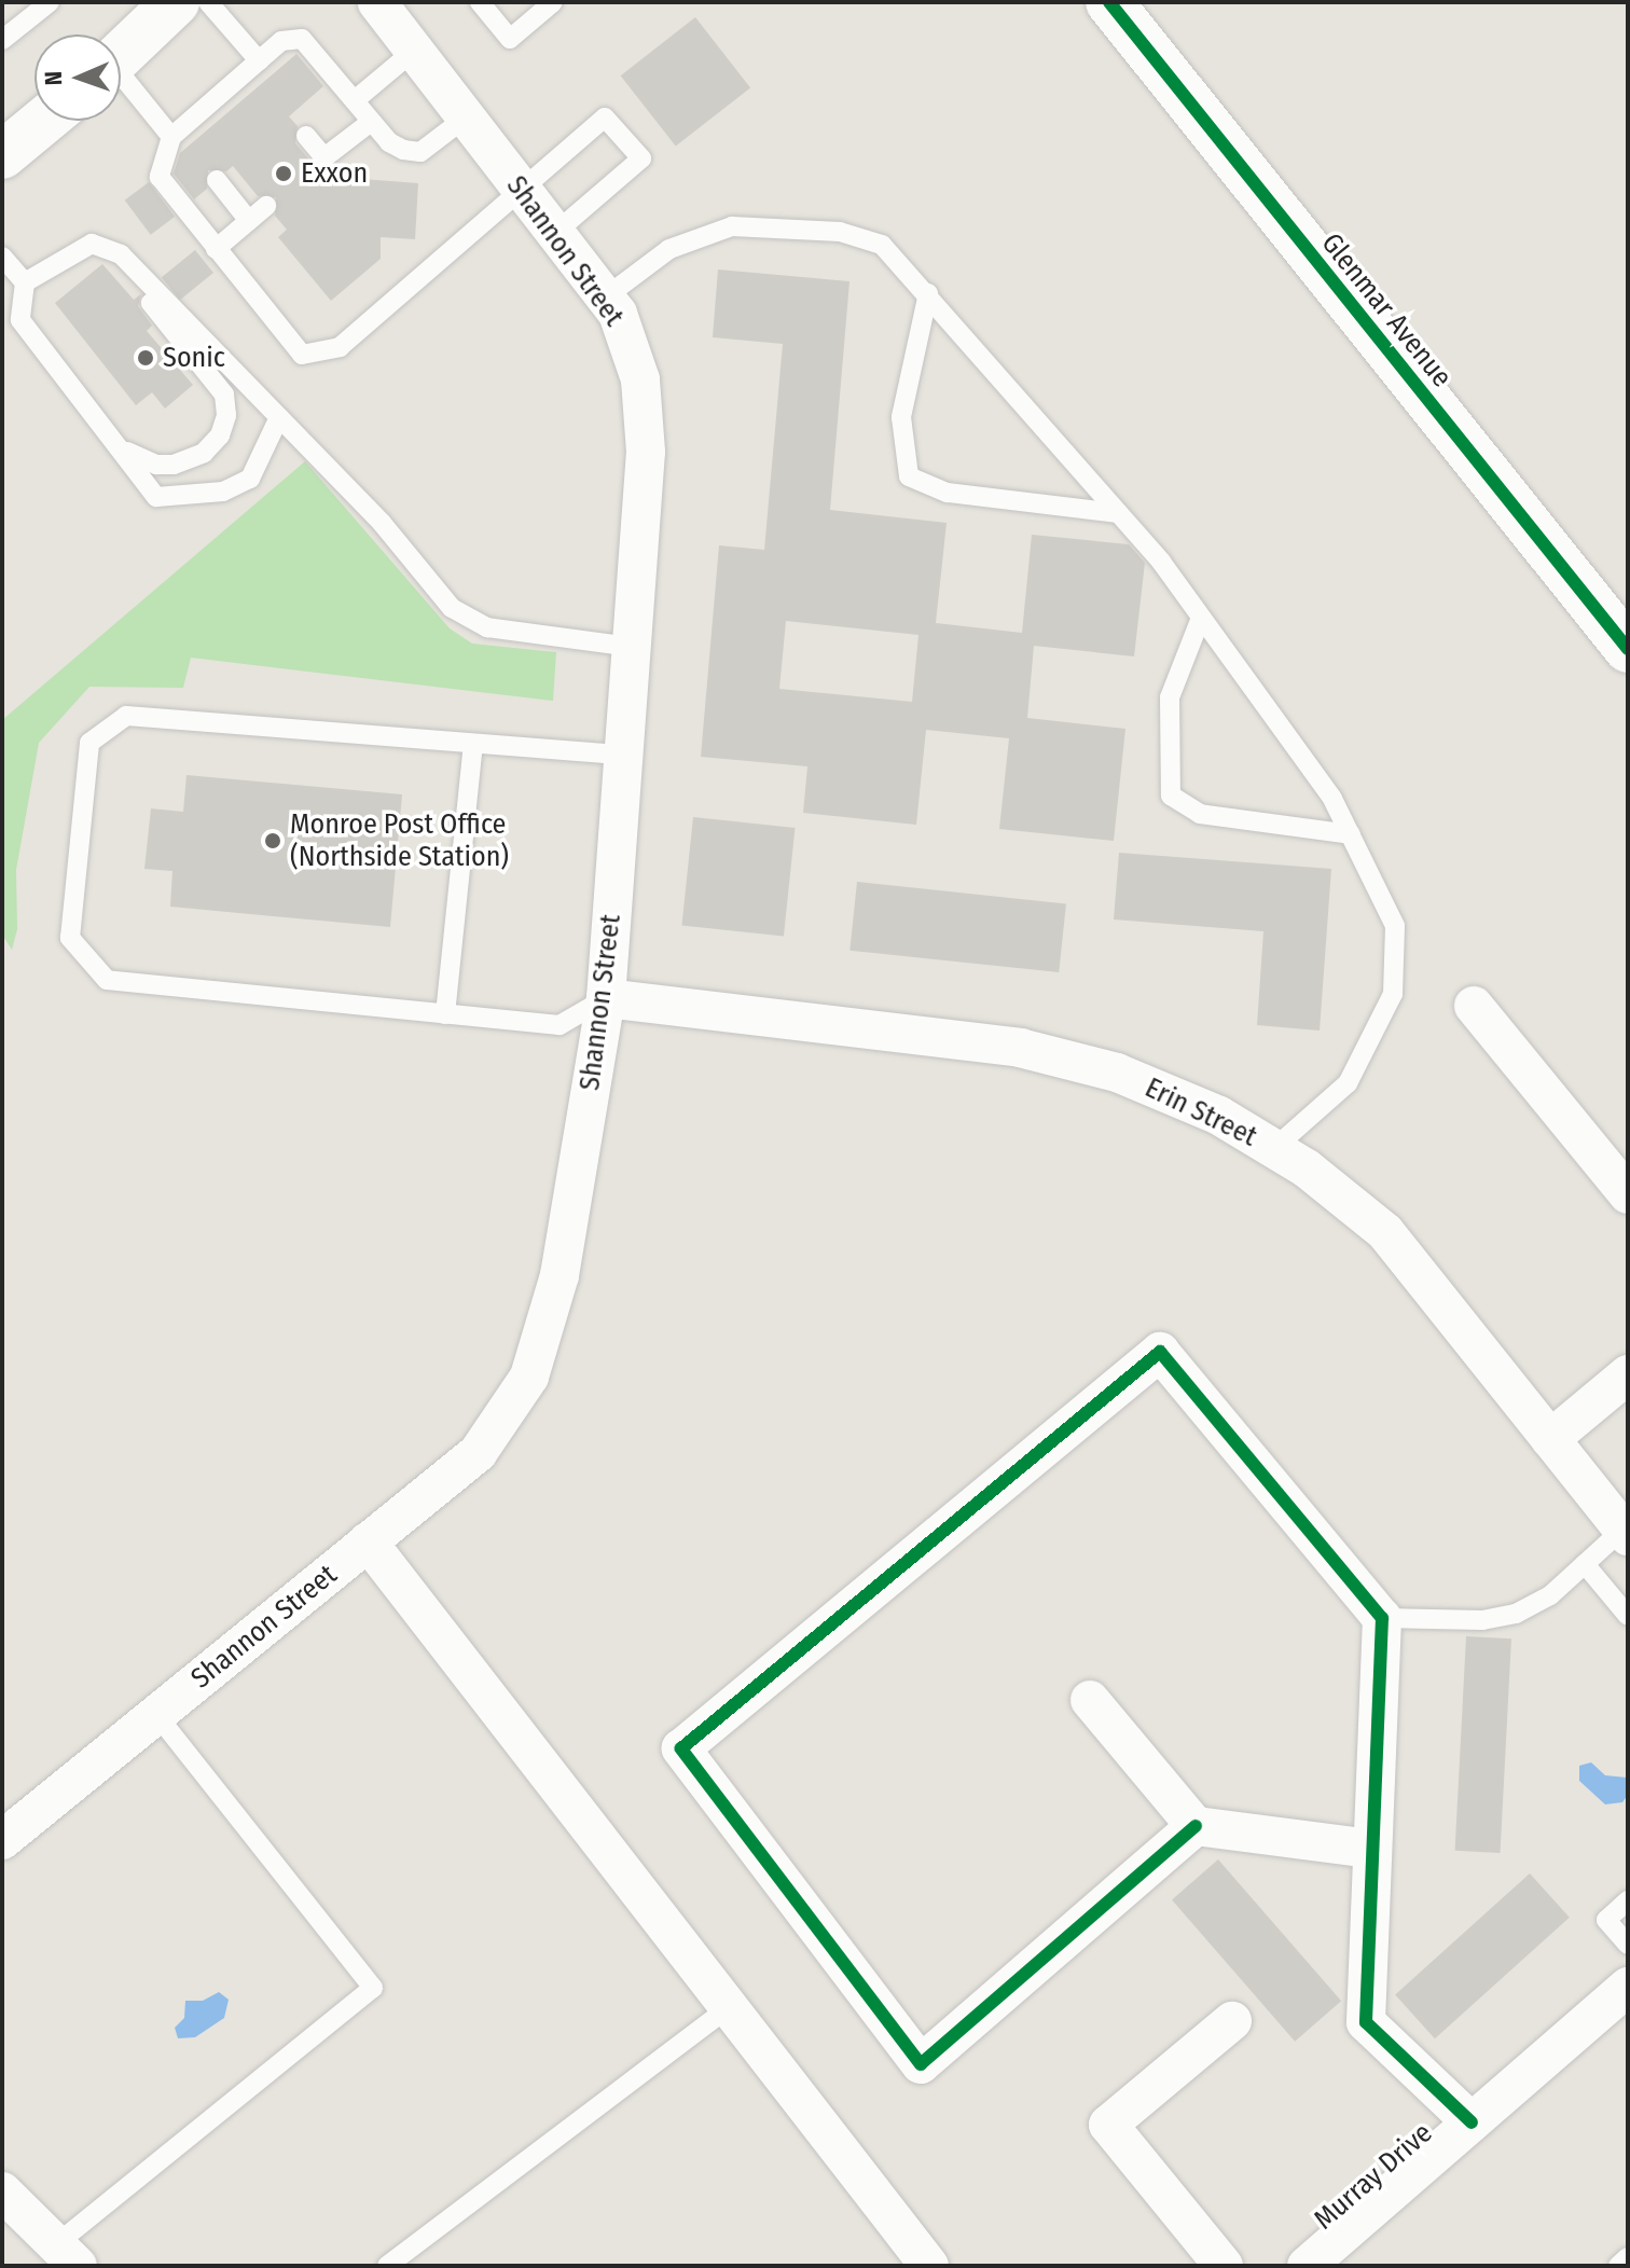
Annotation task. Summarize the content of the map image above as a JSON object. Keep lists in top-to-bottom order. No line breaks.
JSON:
{"streets":{"street":["Shannon Street","Glenmar Avenue","Erin Street","Murray Drive"]},"crossings":[["Shannon Street","Erin Street"]],"places":["Exxon","Sonic","Monroe Post Office (Northside Station)"],"north":"left"}
